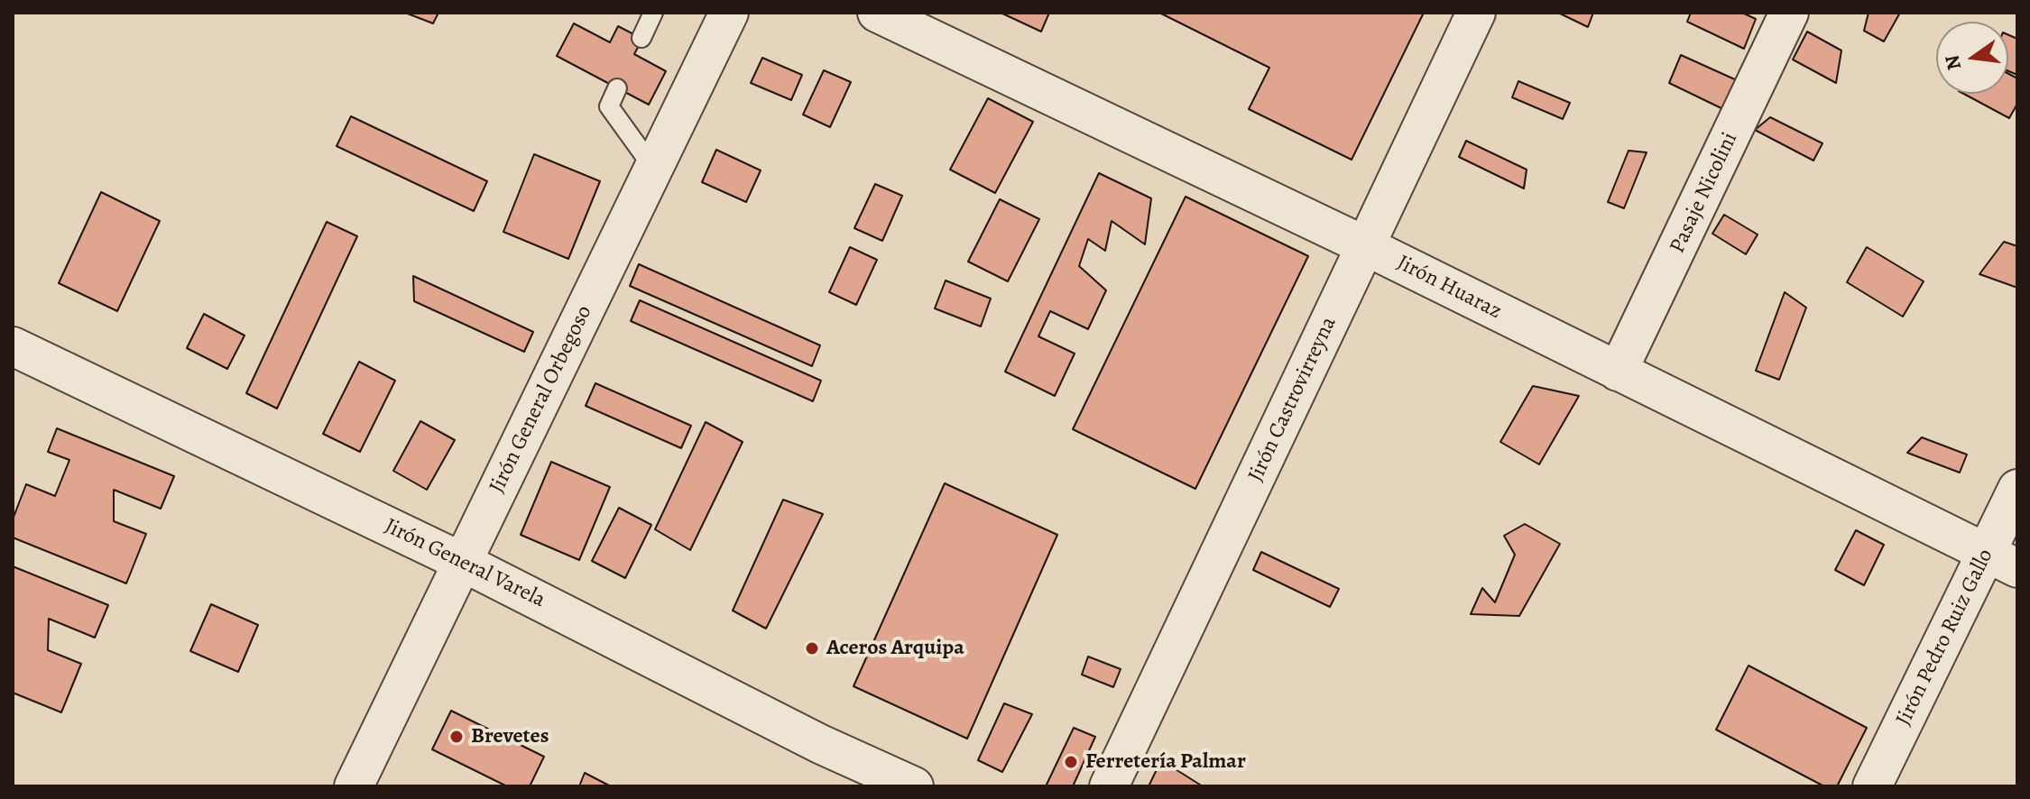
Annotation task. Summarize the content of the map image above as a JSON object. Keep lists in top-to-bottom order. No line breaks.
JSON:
{"streets":{"street":["Pasaje Nicolini","Jirón Huaraz","Jirón General Orbegoso","Jirón Castrovirreyna","Jirón General Varela","Jirón Pedro Ruiz Gallo"]},"crossings":[["Pasaje Nicolini","Jirón Huaraz"],["Jirón Huaraz","Jirón Castrovirreyna"],["Jirón Huaraz","Jirón Pedro Ruiz Gallo"],["Jirón General Orbegoso","Jirón General Varela"]],"places":["Aceros Arquipa","Brevetes","Ferretería Palmar"],"north":"left"}
